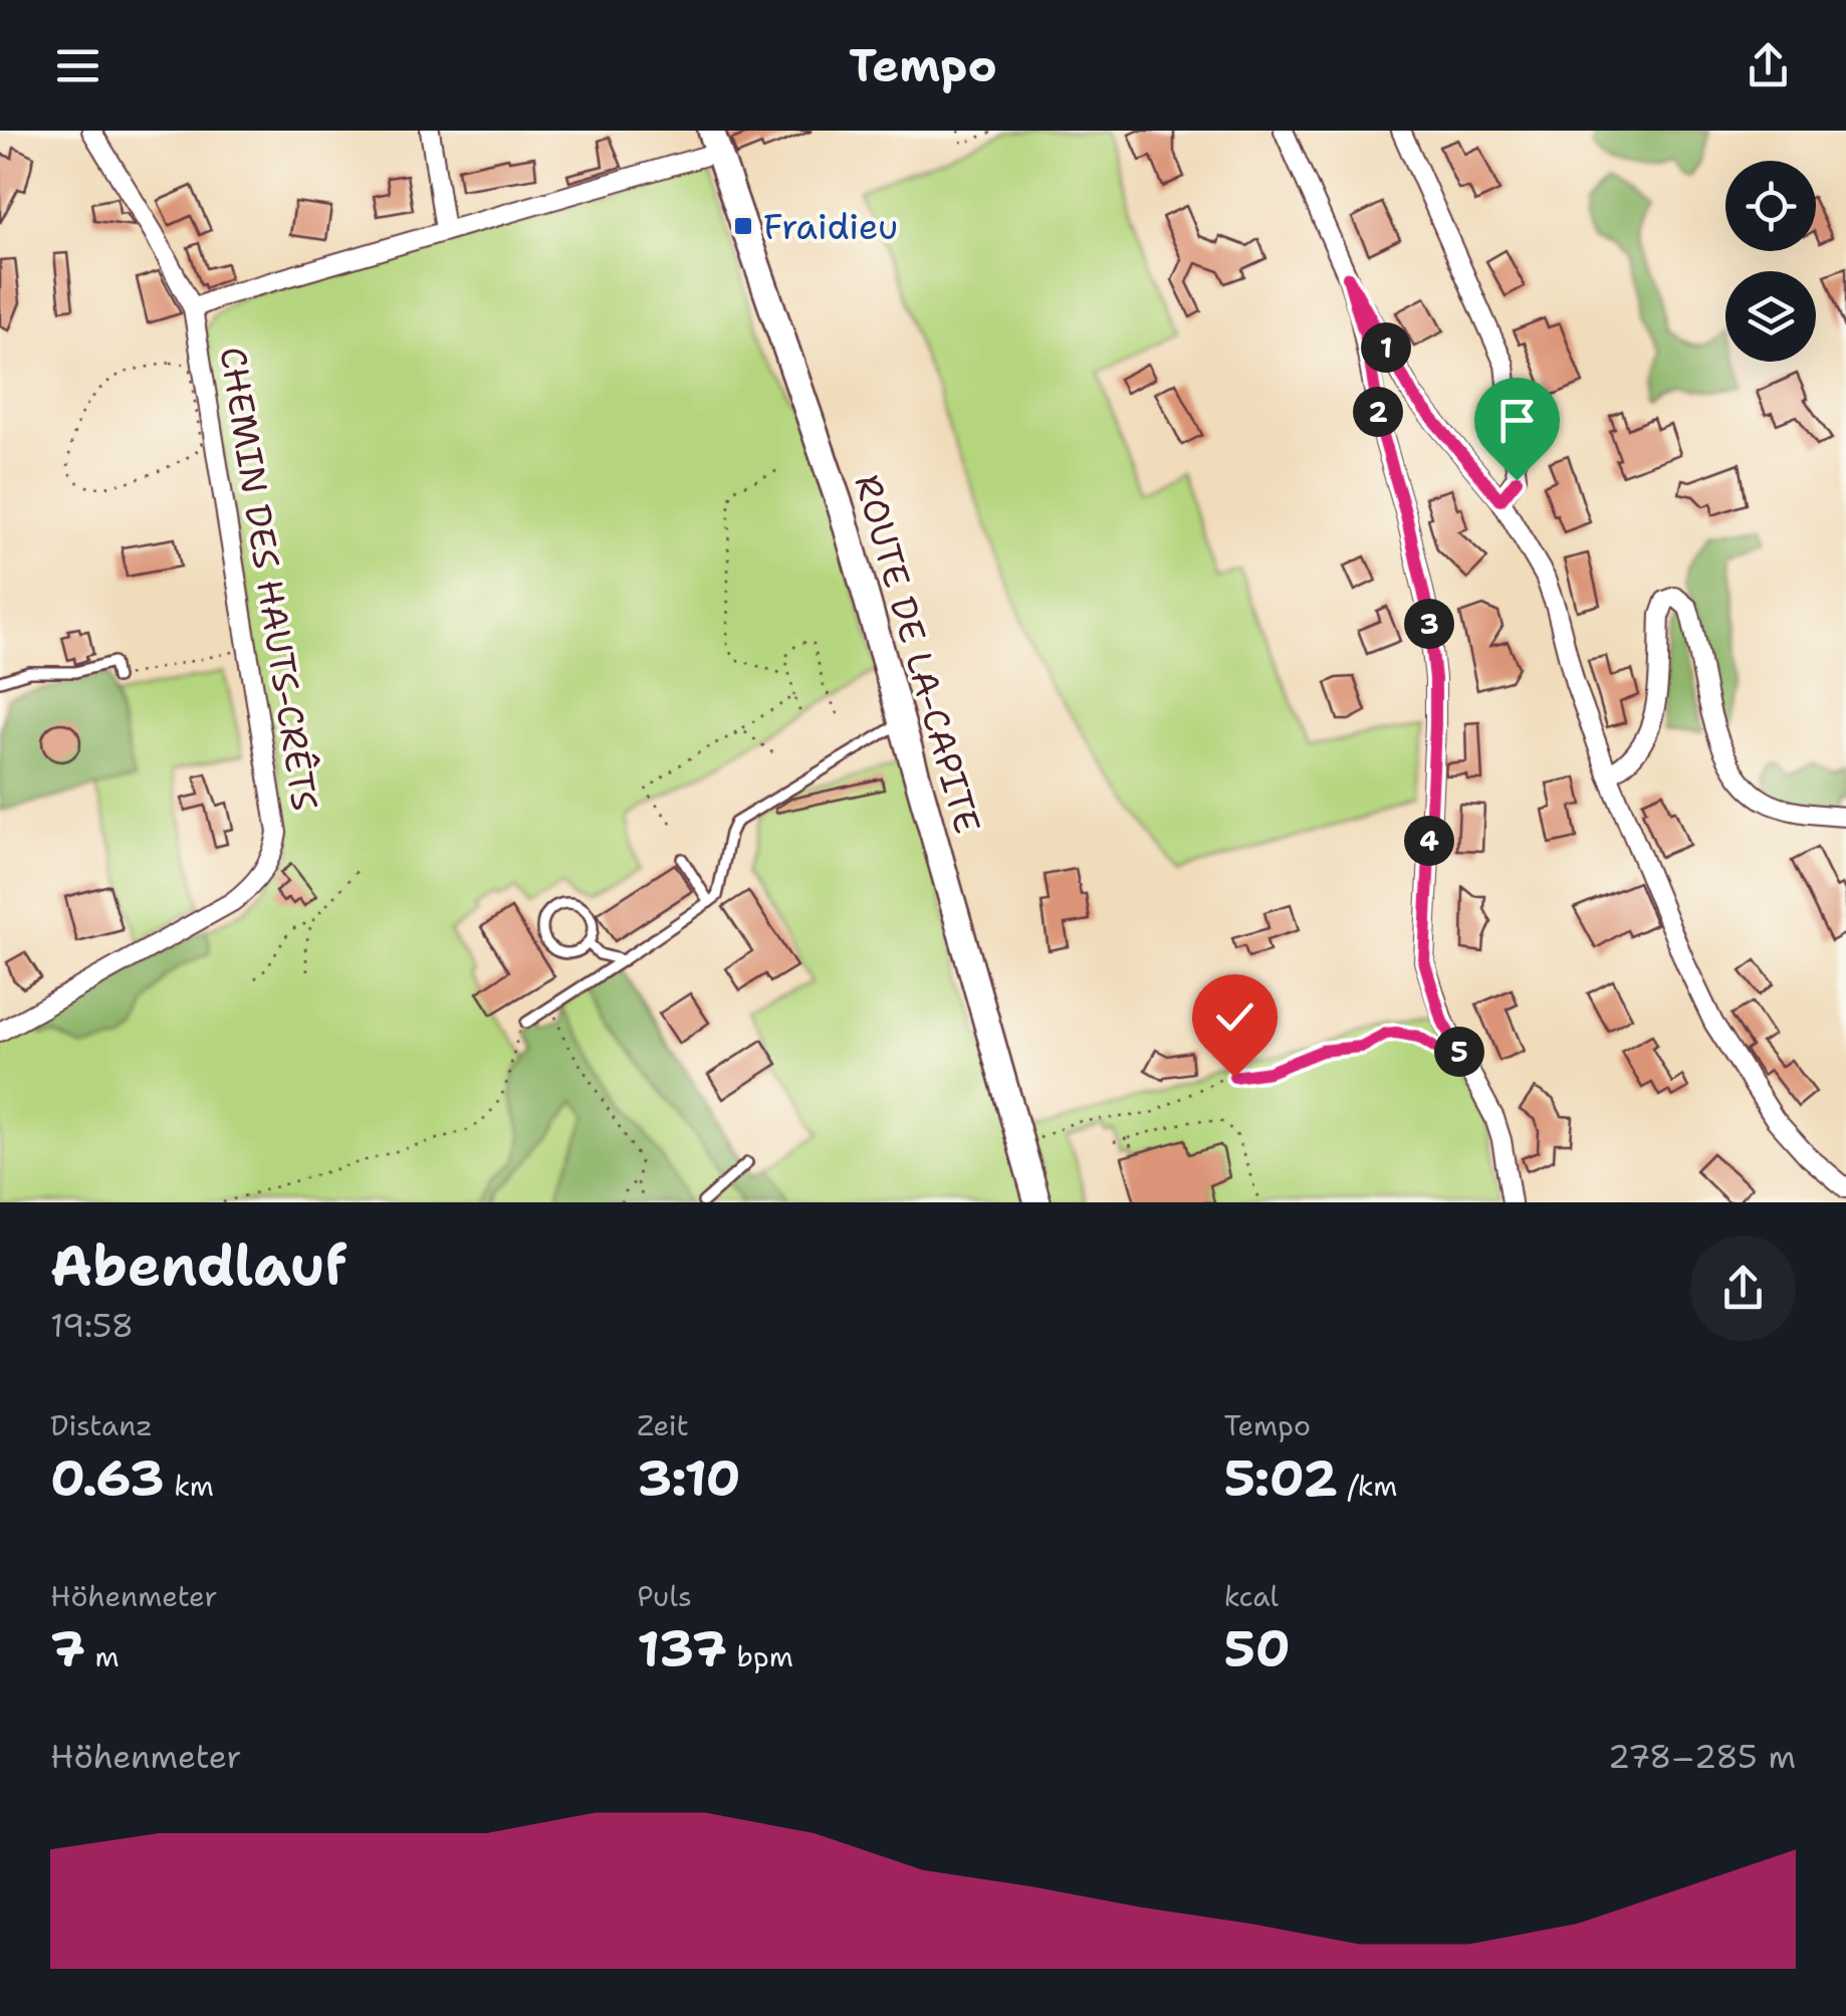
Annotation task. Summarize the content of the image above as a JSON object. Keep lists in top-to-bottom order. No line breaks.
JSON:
{"streets":{"street":["CHEMIN DES HAUTS-CRÊTS","ROUTE DE LA-CAPITE"]},"places":{"transit":["Fraidieu"]},"page":{"header":"Tempo","pins":["1","2","3","4","5"],"heading":["Abendlauf","19:58"],"stats":[["Distanz","0.63 km"],["Zeit","3:10"],["Tempo","5:02 /km"],["Höhenmeter","7 m"],["Puls","137 bpm"],["kcal","50"]],"chart":["Höhenmeter","278–285 m"]}}
